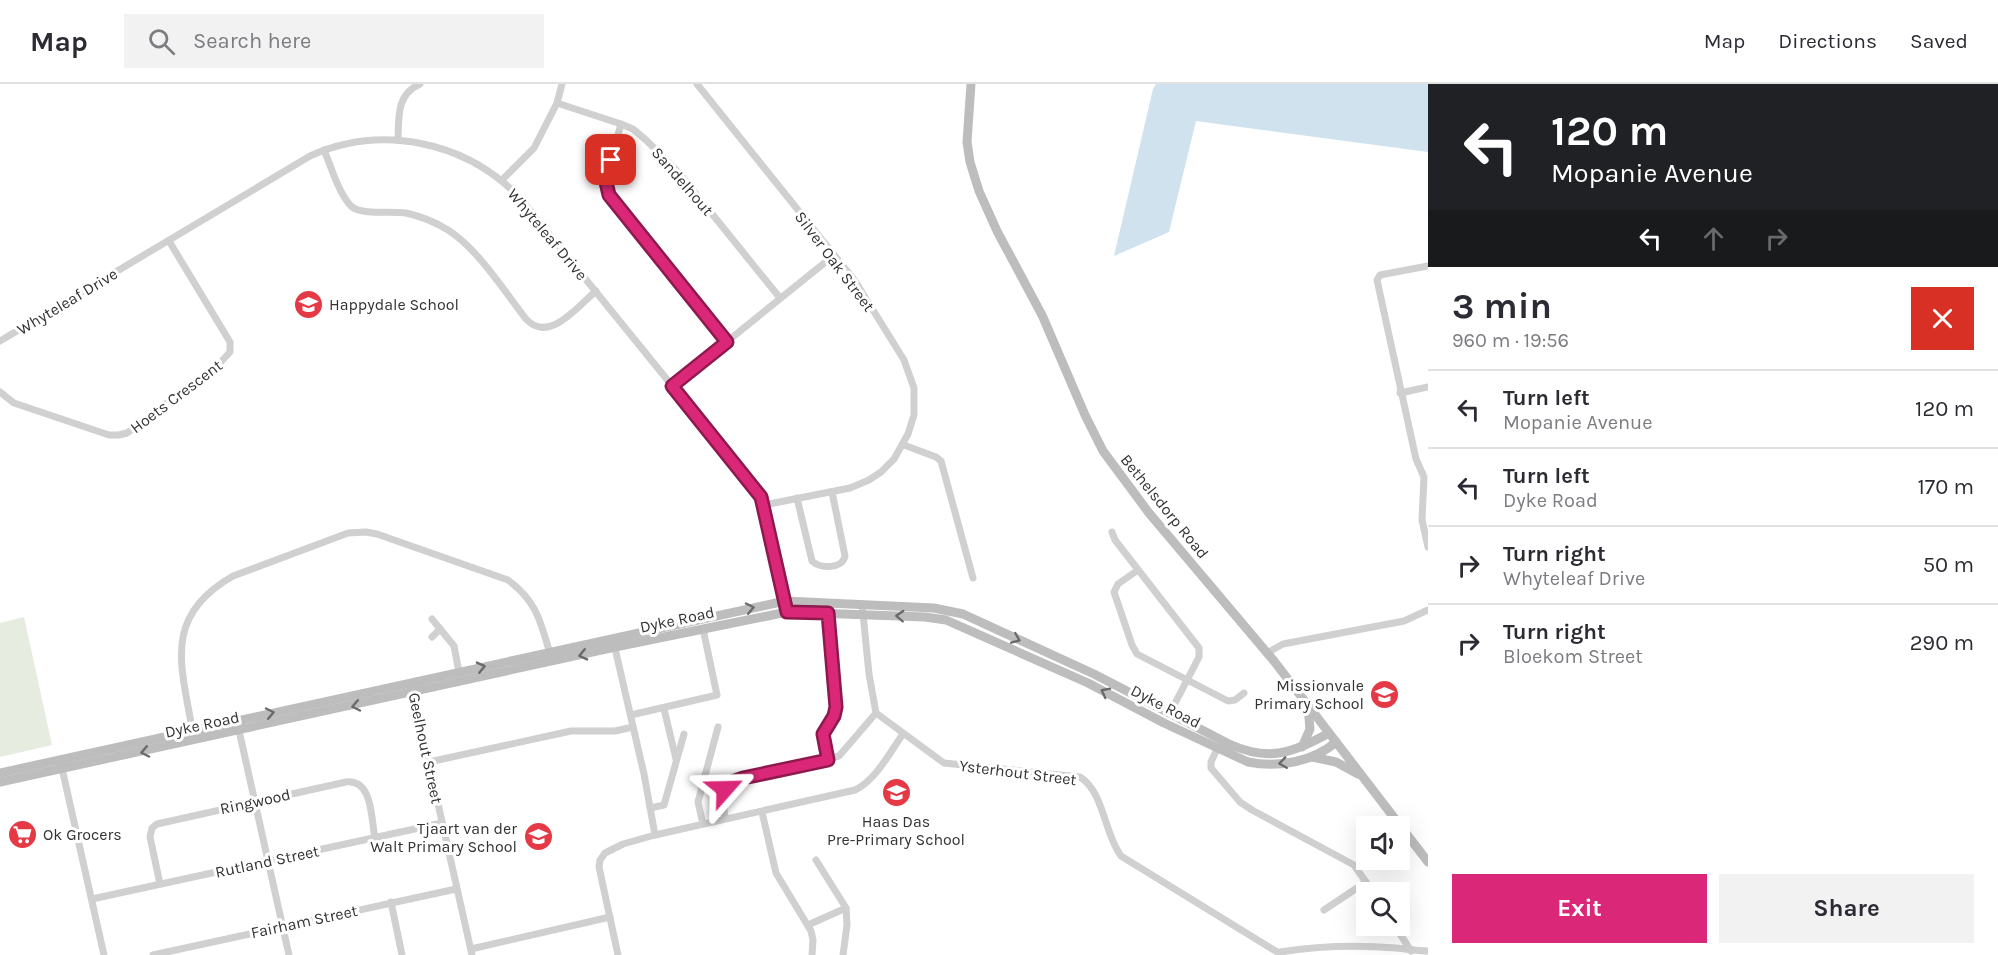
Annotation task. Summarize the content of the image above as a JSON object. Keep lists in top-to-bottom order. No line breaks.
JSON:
{"streets":{"street":["Sandelhout","Whyteleaf Drive","Silver Oak Street","Hoets Crescent","Bethelsdorp Road","Dyke Road","Geelhout Street","Ysterhout Street","Ringwood","Rutland Street","Fairham Street"]},"crossings":[["Whyteleaf Drive","Silver Oak Street"],["Whyteleaf Drive","Hoets Crescent"],["Whyteleaf Drive","Dyke Road"],["Bethelsdorp Road","Dyke Road"],["Dyke Road","Geelhout Street"],["Geelhout Street","Rutland Street"],["Geelhout Street","Fairham Street"],["Ringwood","Rutland Street"]],"places":{"school or university":["Happydale School","Missionvale Primary School","Haas Das Pre-Primary School","Tjaart van der Walt Primary School"],"supermarket":["Ok Grocers"]},"page":{"header":"Map","search":"Search here","nav":["Map","Directions","Saved"],"turn":["120 m","Mopanie Avenue"],"heading":["3 min","960 m · 19:56"],"list":[{"name":"Turn left","note":"Mopanie Avenue","value":"120 m"},{"name":"Turn left","note":"Dyke Road","value":"170 m"},{"name":"Turn right","note":"Whyteleaf Drive","value":"50 m"},{"name":"Turn right","note":"Bloekom Street","value":"290 m"}],"buttons":["Exit","Share"]}}
